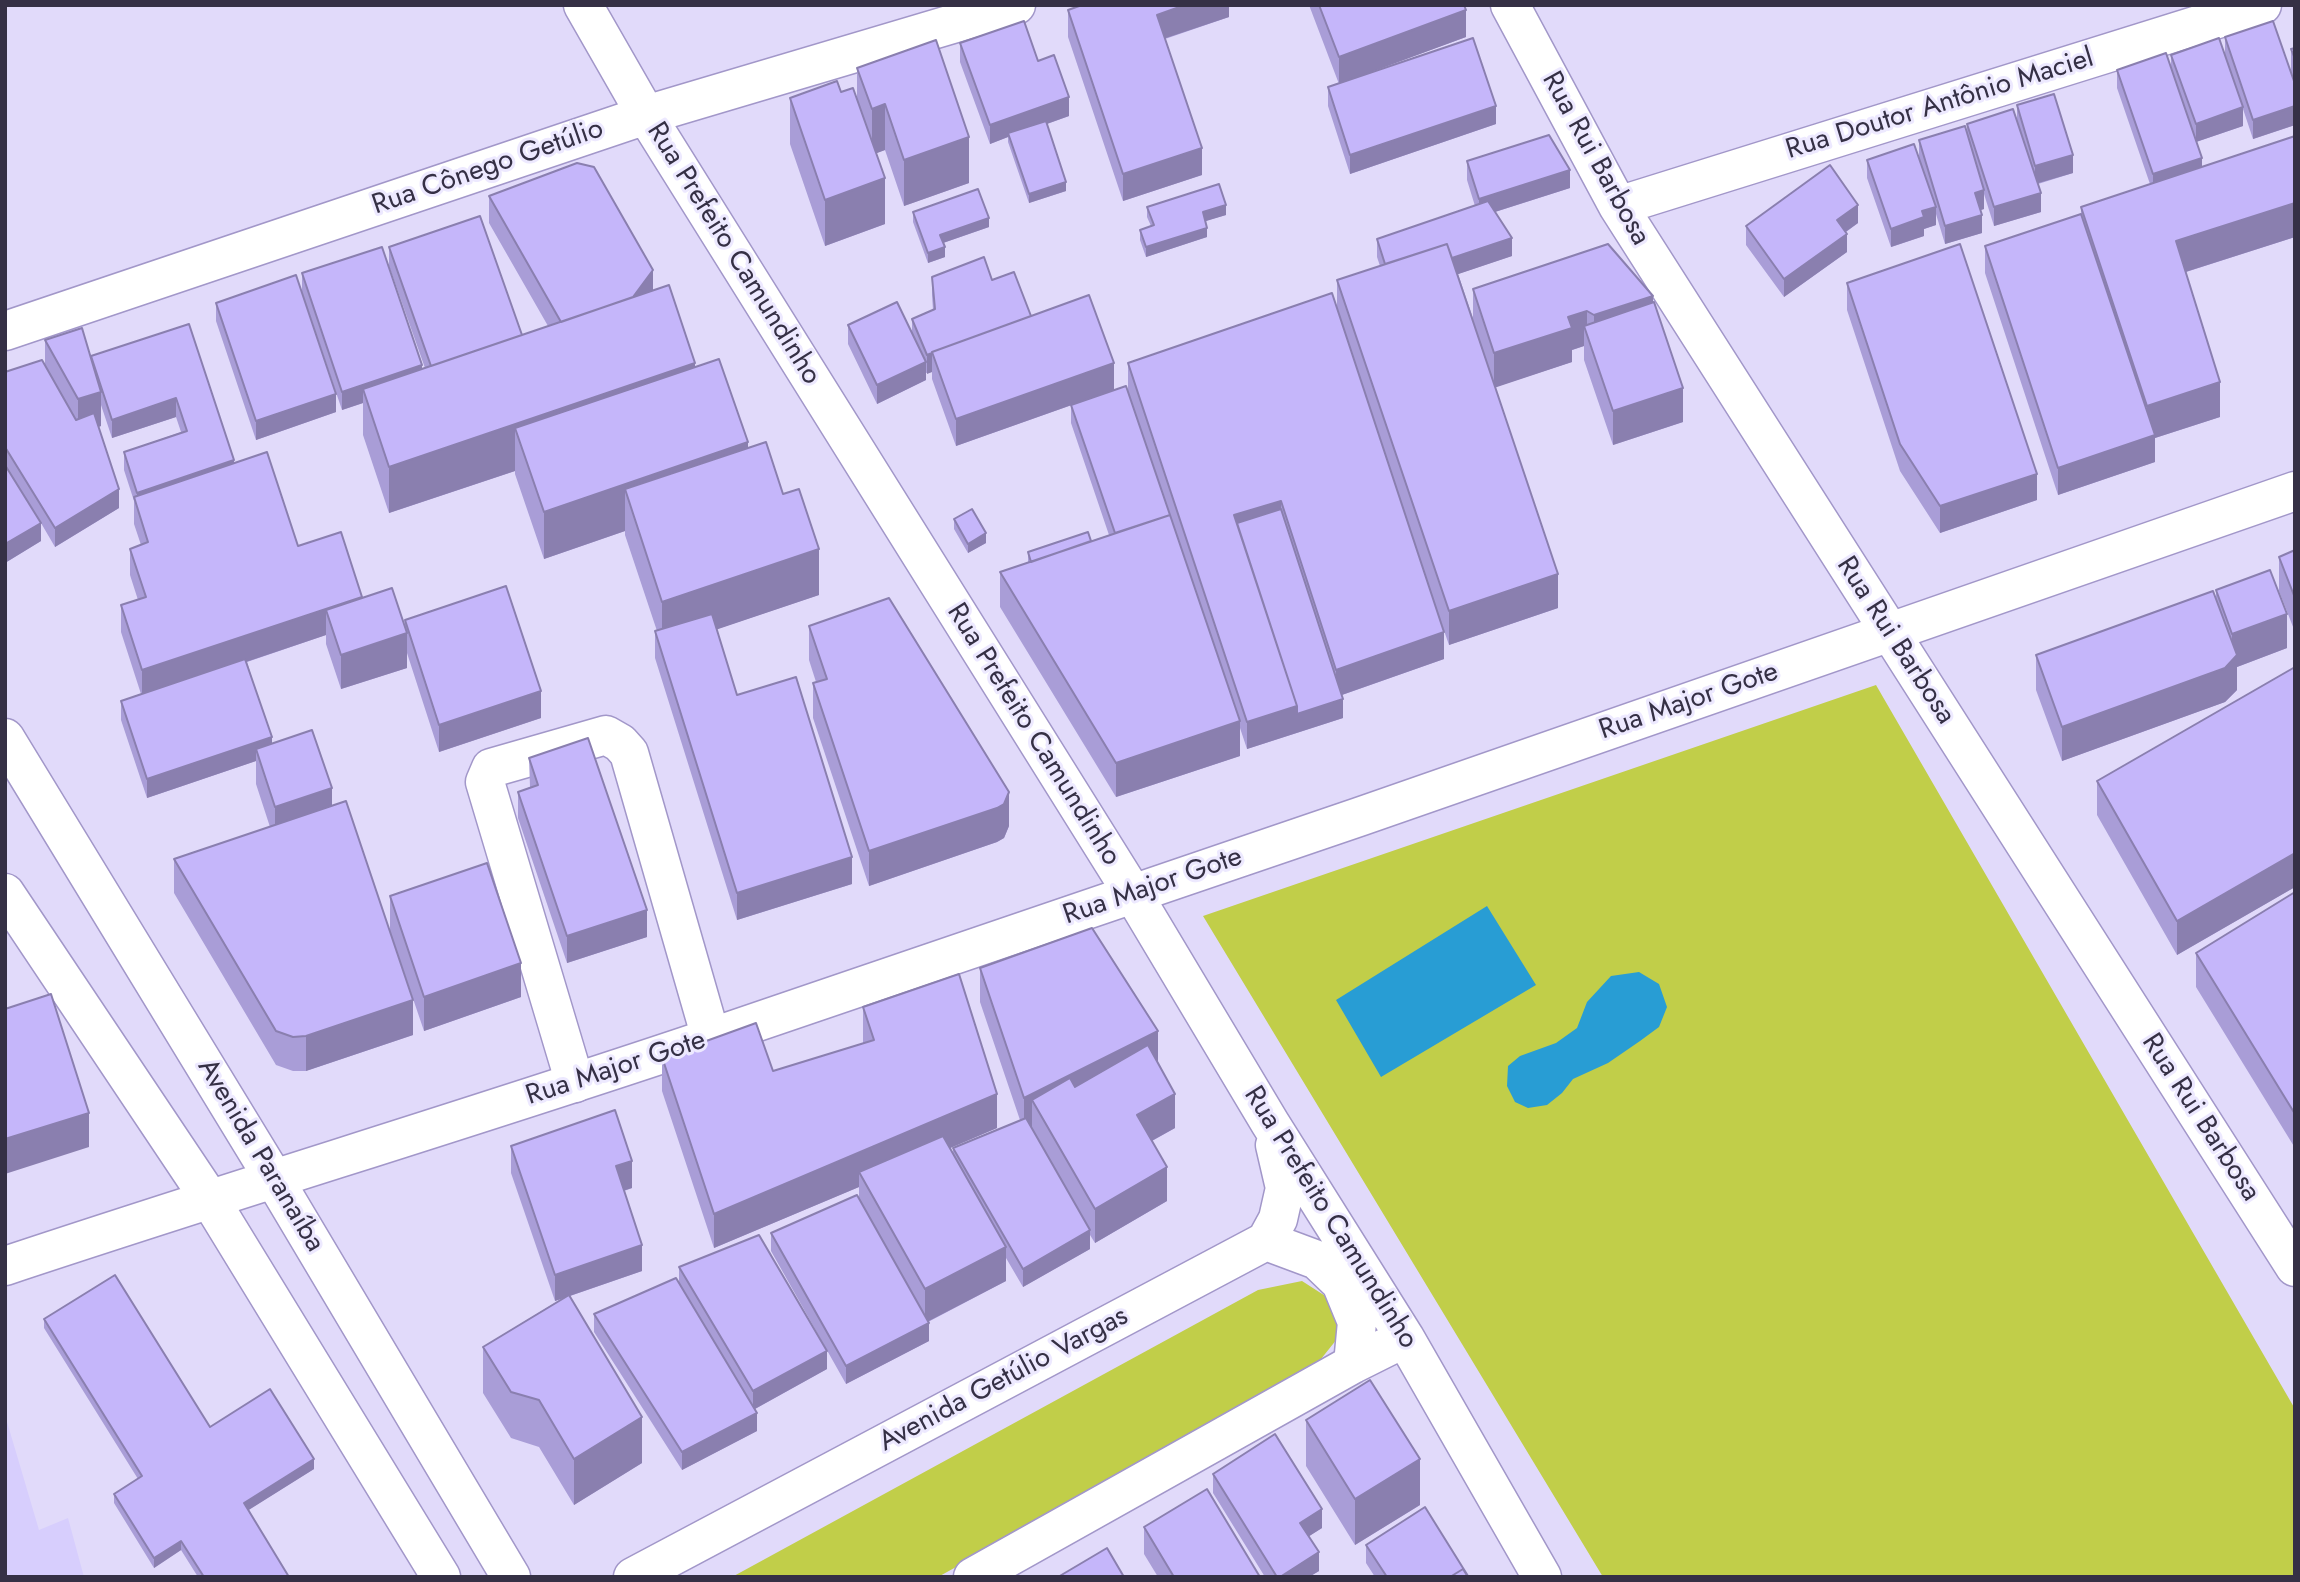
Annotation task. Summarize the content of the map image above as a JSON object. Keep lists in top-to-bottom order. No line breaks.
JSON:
{"streets":{"street":["Rua Doutor Antônio Maciel","Rua Rui Barbosa","Rua Cônego Getúlio","Rua Prefeito Camundinho","Rua Major Gote","Avenida Paranaíba","Avenida Getúlio Vargas"]},"crossings":[["Rua Doutor Antônio Maciel","Rua Rui Barbosa"],["Rua Rui Barbosa","Rua Major Gote"],["Rua Cônego Getúlio","Rua Prefeito Camundinho"],["Rua Prefeito Camundinho","Rua Major Gote"],["Rua Major Gote","Avenida Paranaíba"]]}
